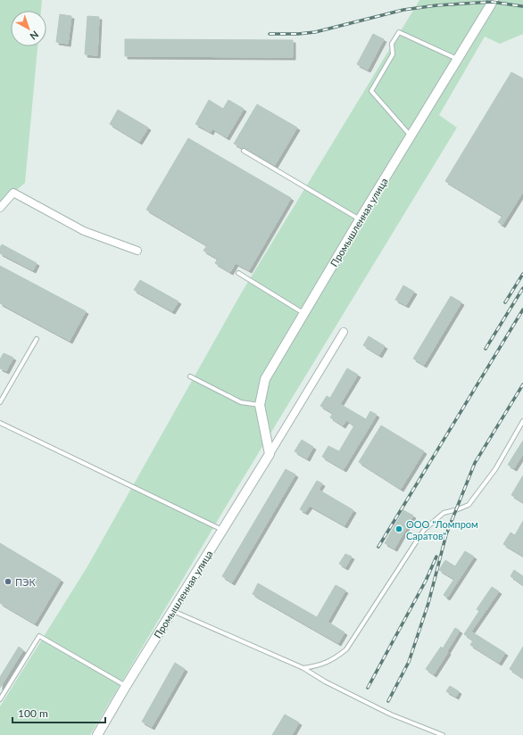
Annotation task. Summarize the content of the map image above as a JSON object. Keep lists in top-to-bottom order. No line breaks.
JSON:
{"streets":{"street":["Промышленная улица"]},"places":["ООО \"Ломпром Саратов\"","ПЭК"],"scale_bar":"100 m","north":"bottom right"}
